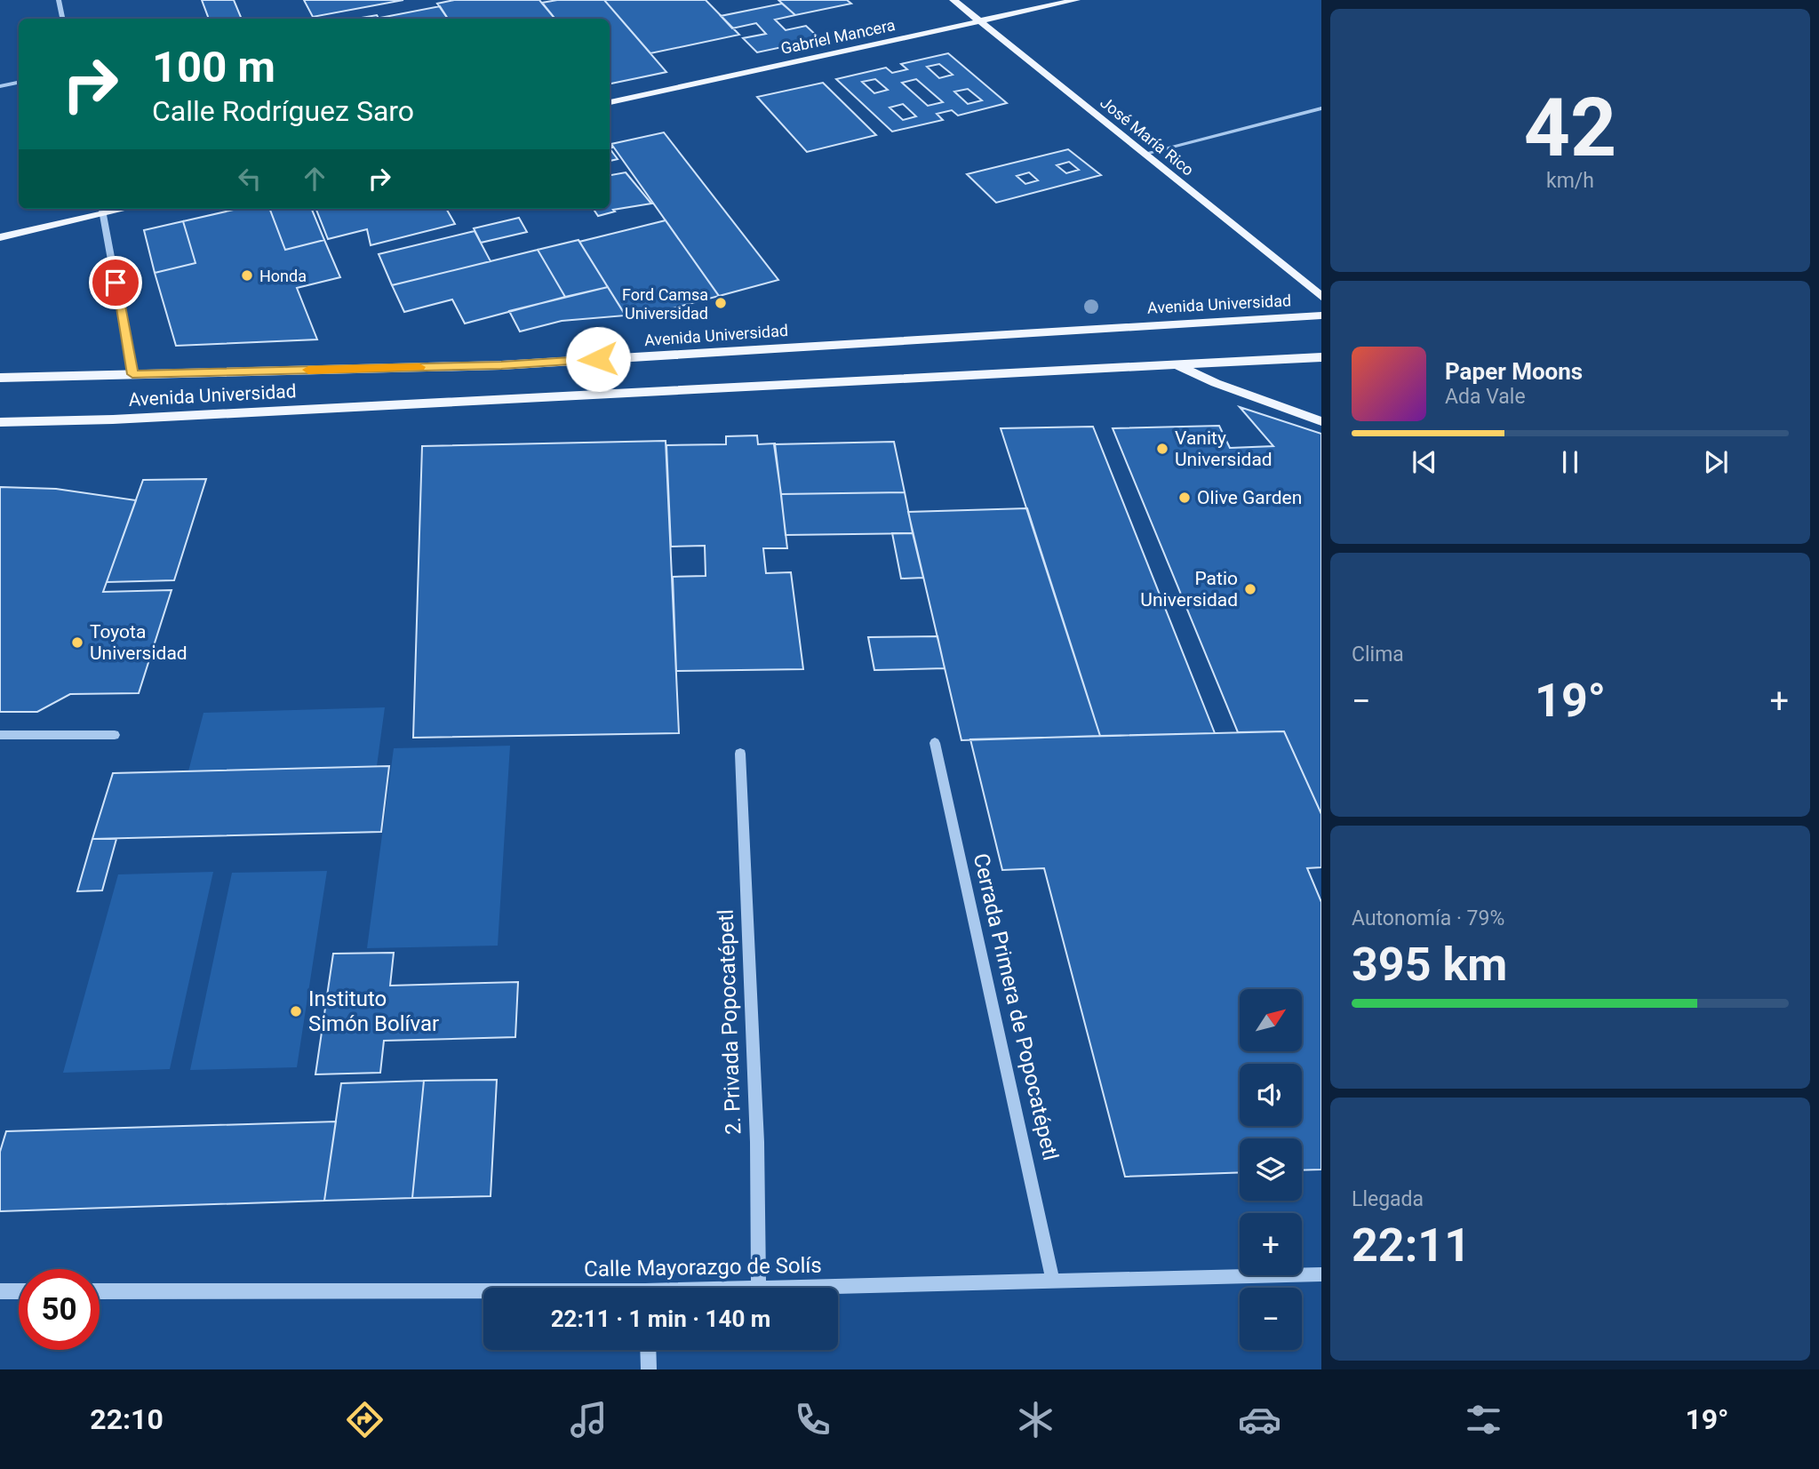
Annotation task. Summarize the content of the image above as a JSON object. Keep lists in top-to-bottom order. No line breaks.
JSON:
{"streets":{"main road":["Gabriel Mancera","José María Rico","Avenida Universidad"],"street":["Cerrada Primera de Popocatépetl","2. Privada Popocatépetl","Calle Mayorazgo de Solís"]},"crossings":[["Gabriel Mancera","José María Rico"],["Cerrada Primera de Popocatépetl","Calle Mayorazgo de Solís"]],"places":["Honda","Ford Camsa Universidad","Vanity Universidad","Olive Garden","Patio Universidad","Toyota Universidad","Instituto Simón Bolívar"],"north":"top right","page":{"tile":[["42","km/h"],"Clima",["Autonomía · 79%","395 km"],["Llegada","22:11"]],"turn":["100 m","Calle Rodríguez Saro"],"song":["Paper Moons","Ada Vale"],"heat":["−","19°","+"],"map_buttons":["+","−"],"limit":"50","trip":"22:11 · 1 min · 140 m","tabs":["22:10","19°"]}}
